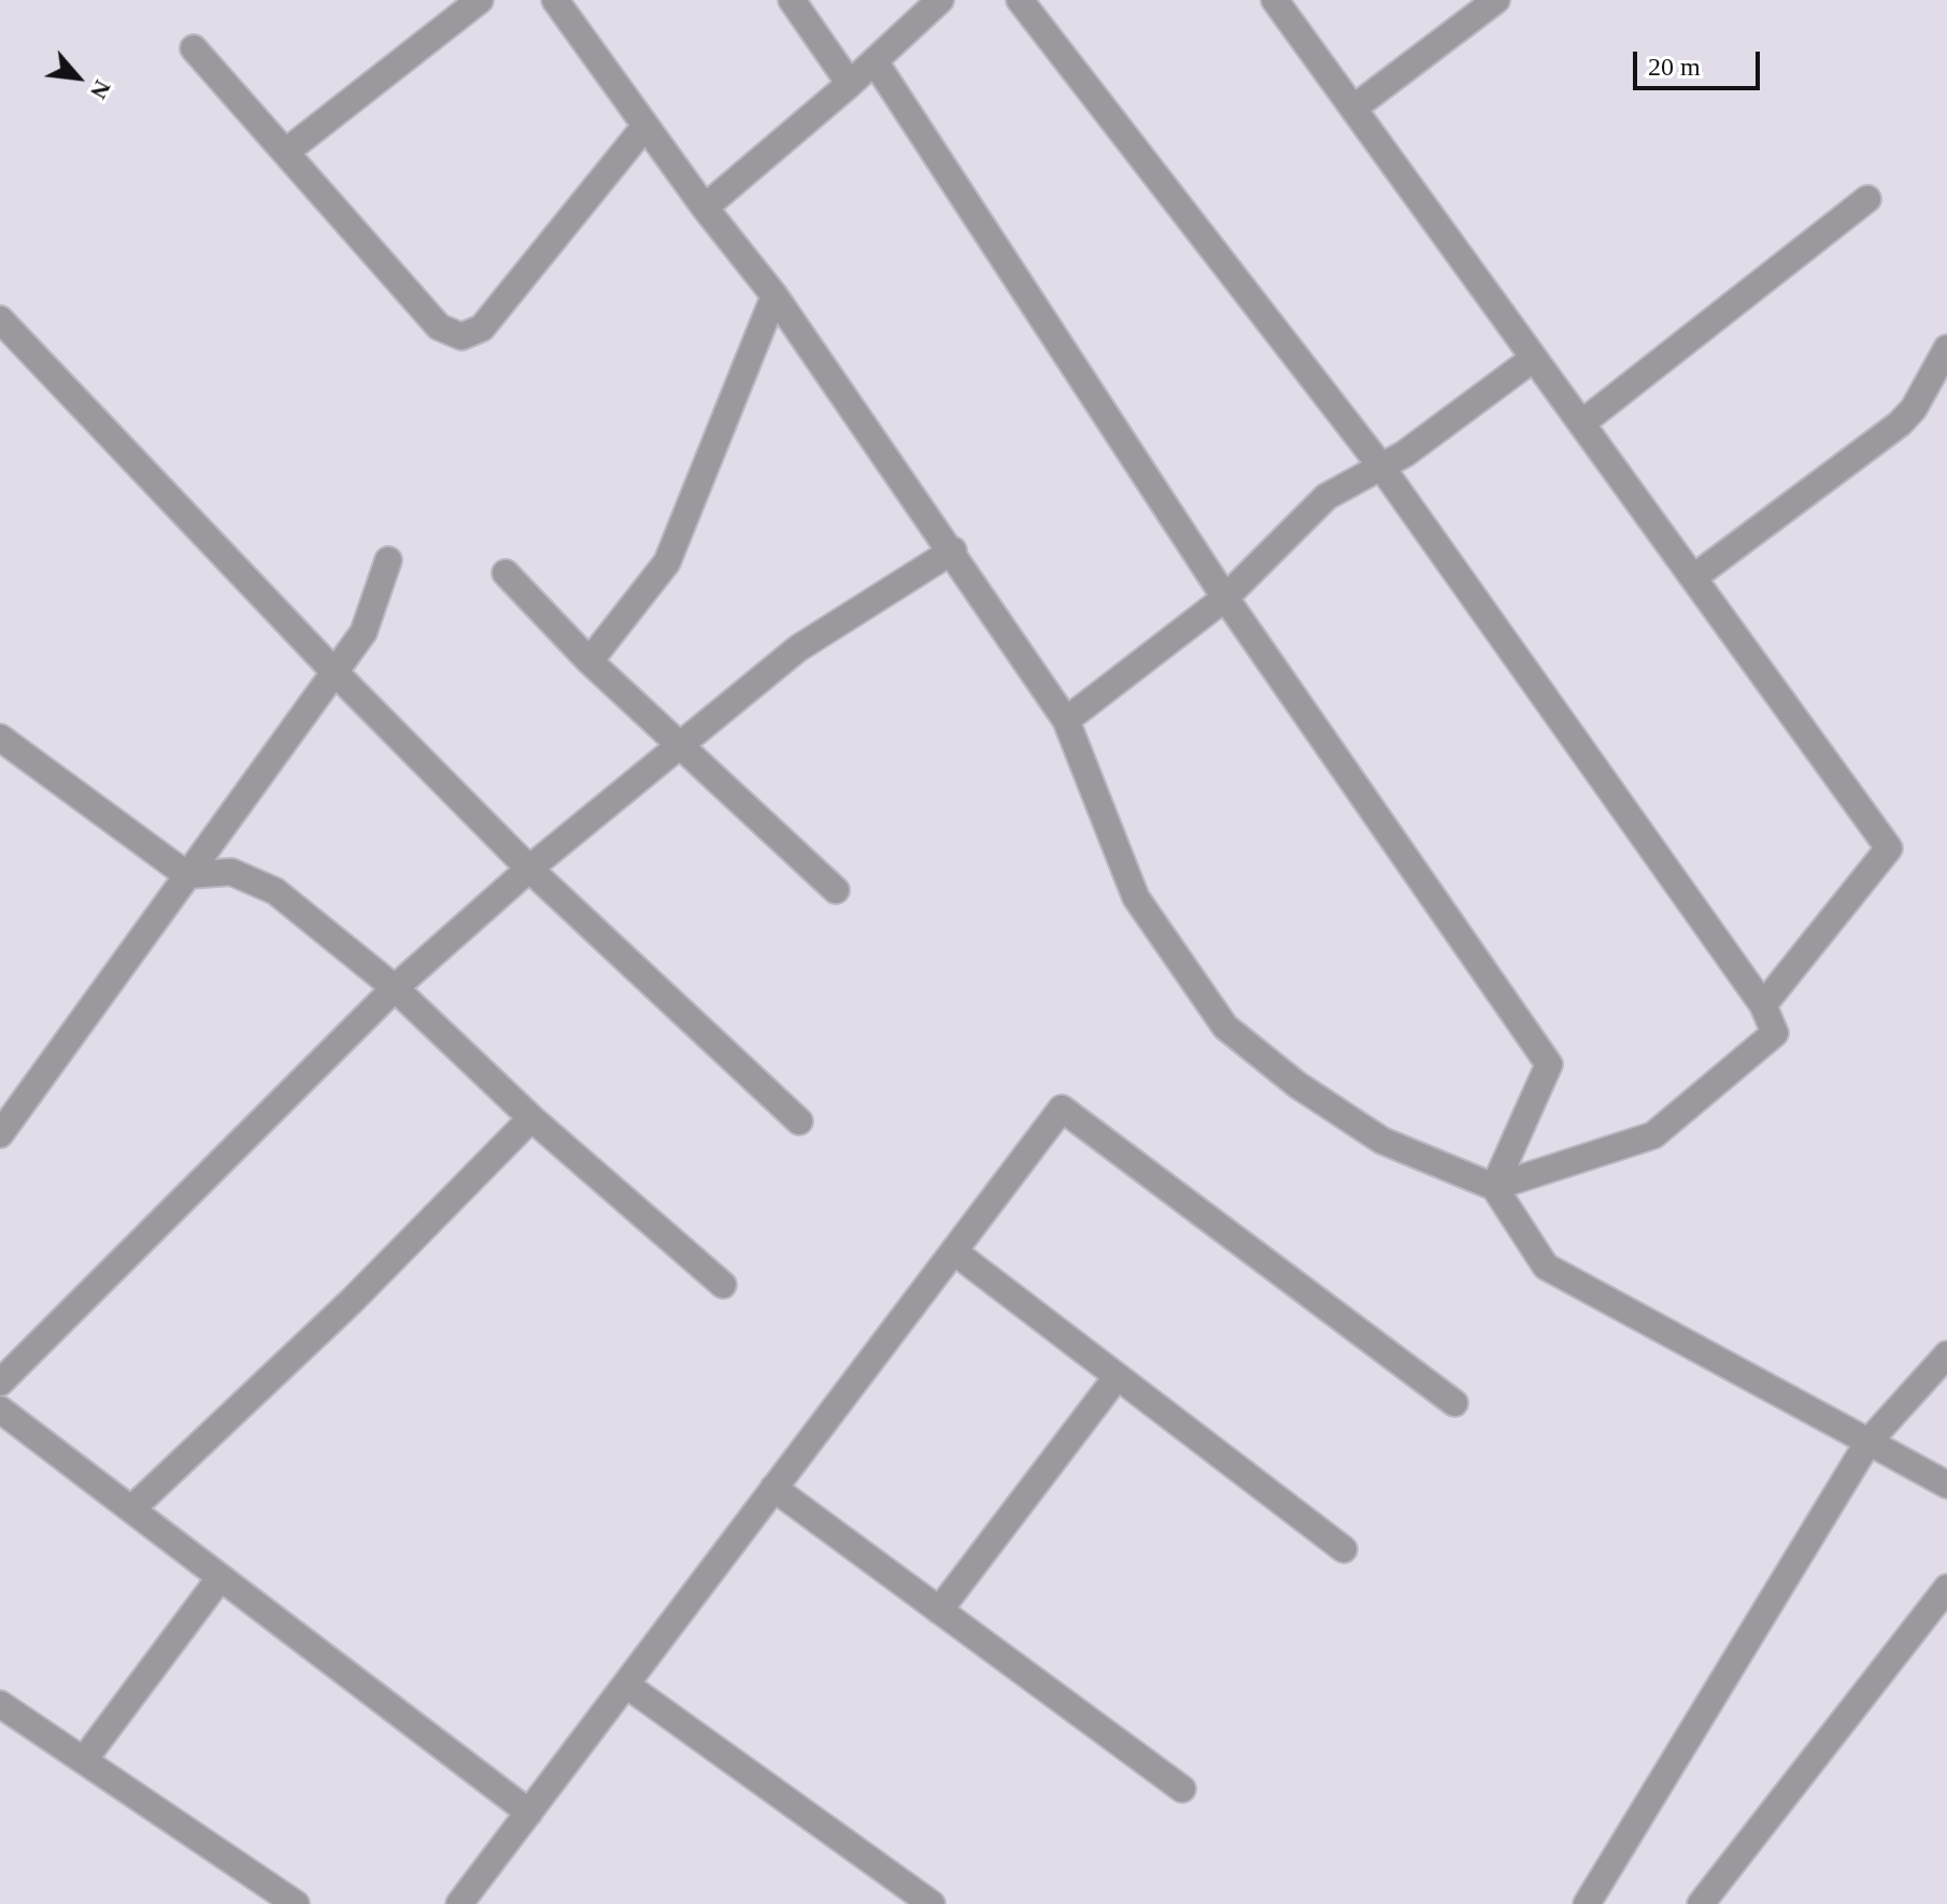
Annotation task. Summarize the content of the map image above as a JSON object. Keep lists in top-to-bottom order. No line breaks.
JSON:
{"scale_bar":"20 m","north":"bottom right"}
